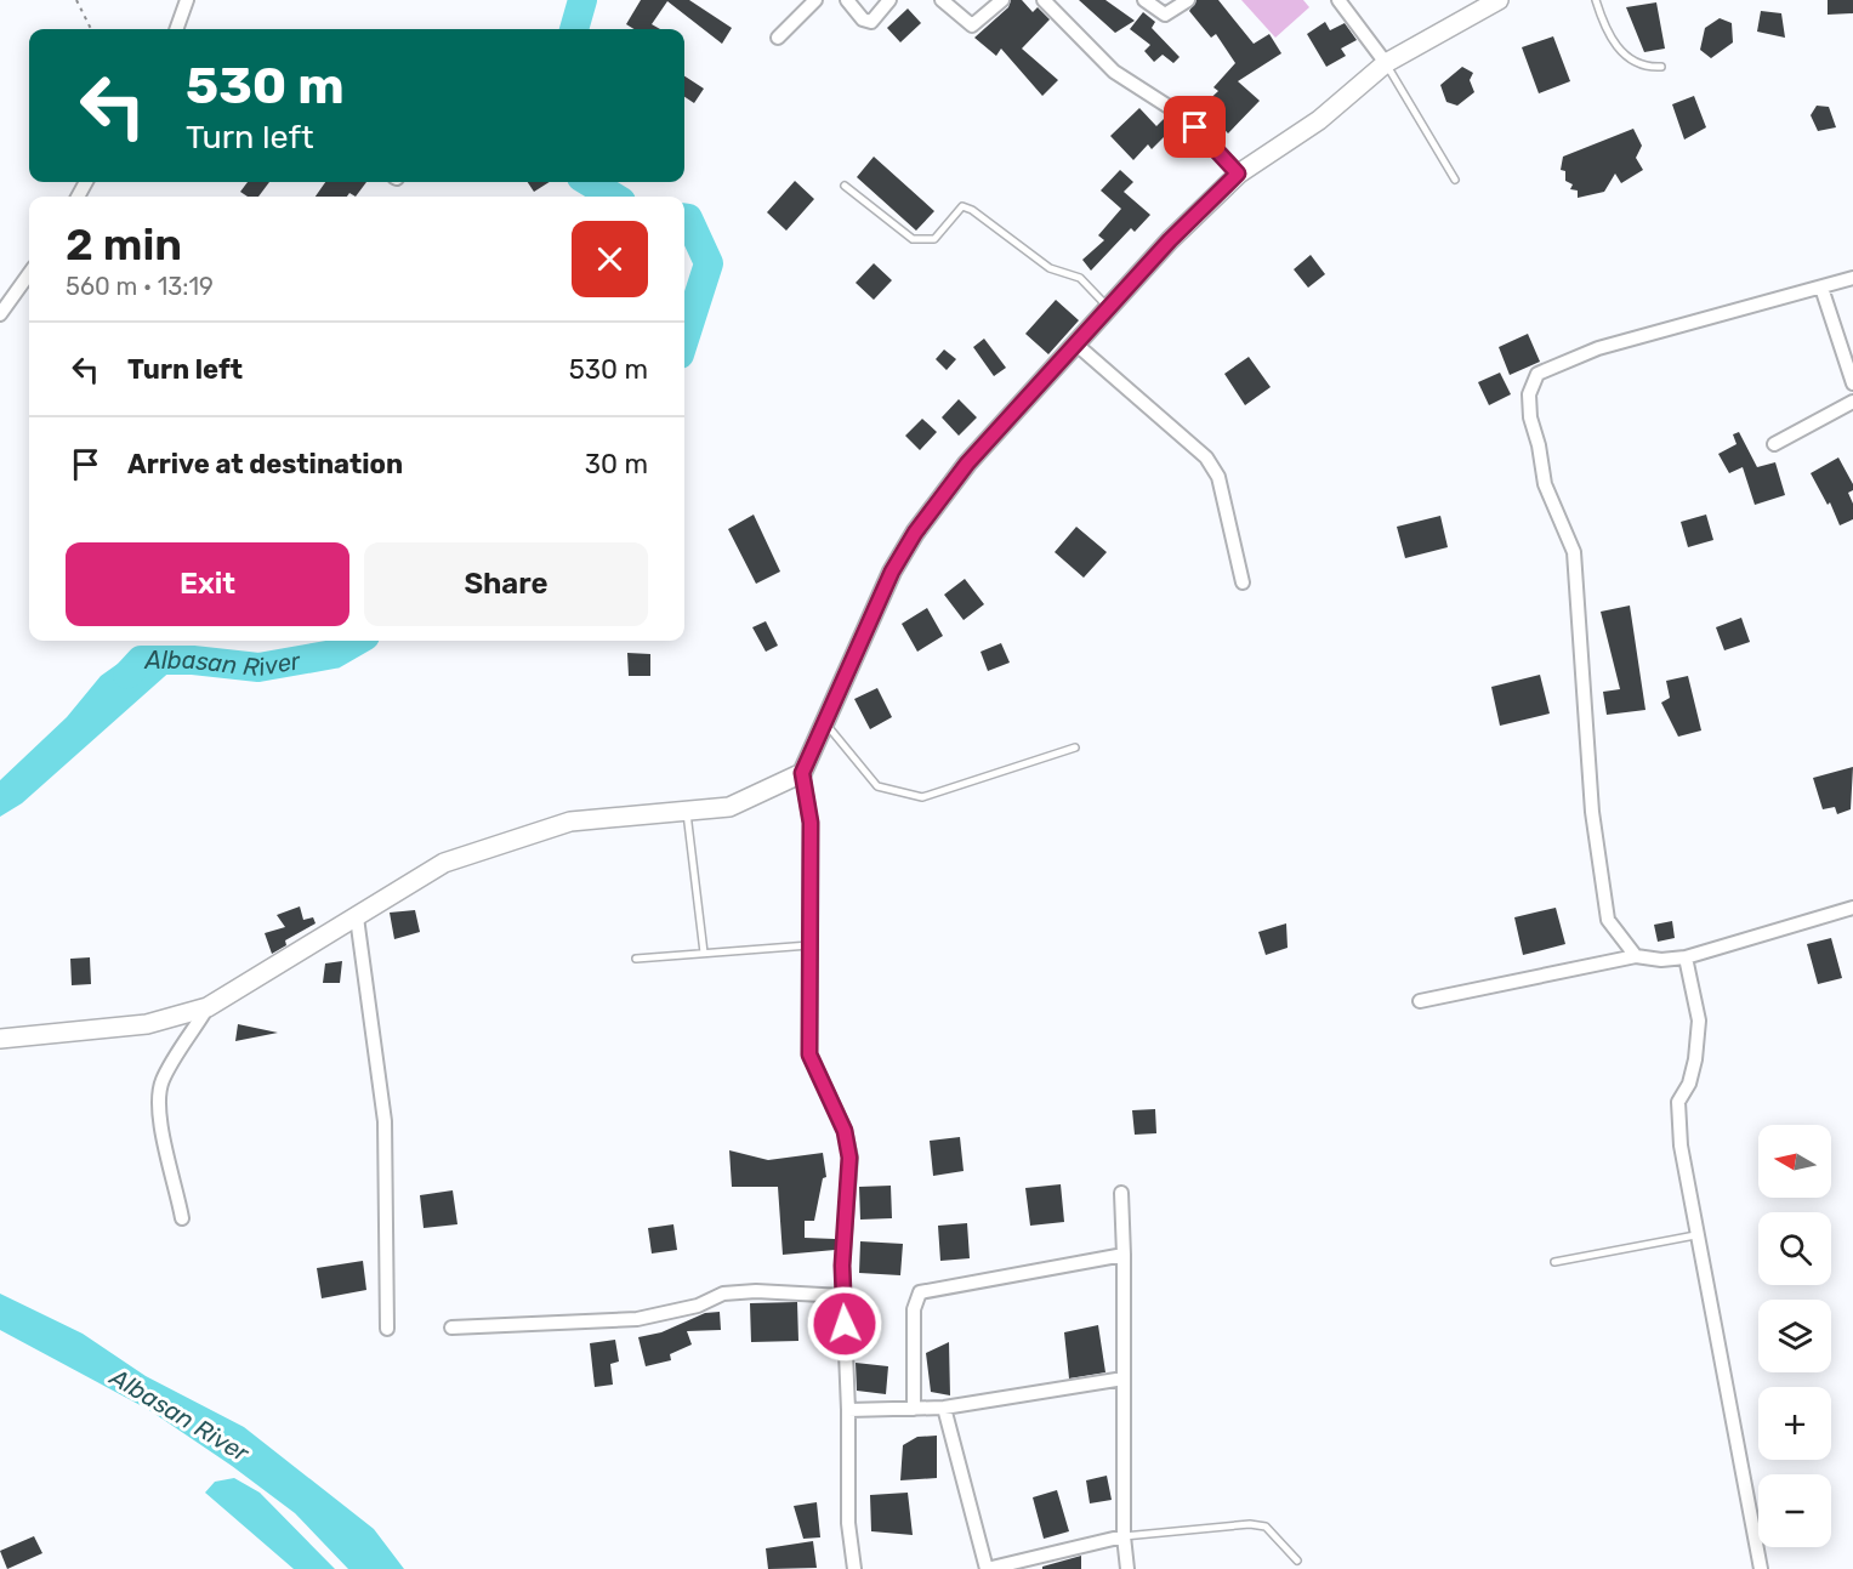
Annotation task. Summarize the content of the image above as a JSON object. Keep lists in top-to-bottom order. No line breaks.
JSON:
{"water":["Albasan River"],"north":"left","page":{"turn":["530 m","Turn left"],"heading":["2 min","560 m · 13:19"],"list":[{"name":"Turn left","value":"530 m"},{"name":"Arrive at destination","value":"30 m"}],"buttons":["Exit","Share"],"map_buttons":["+","−"]}}
